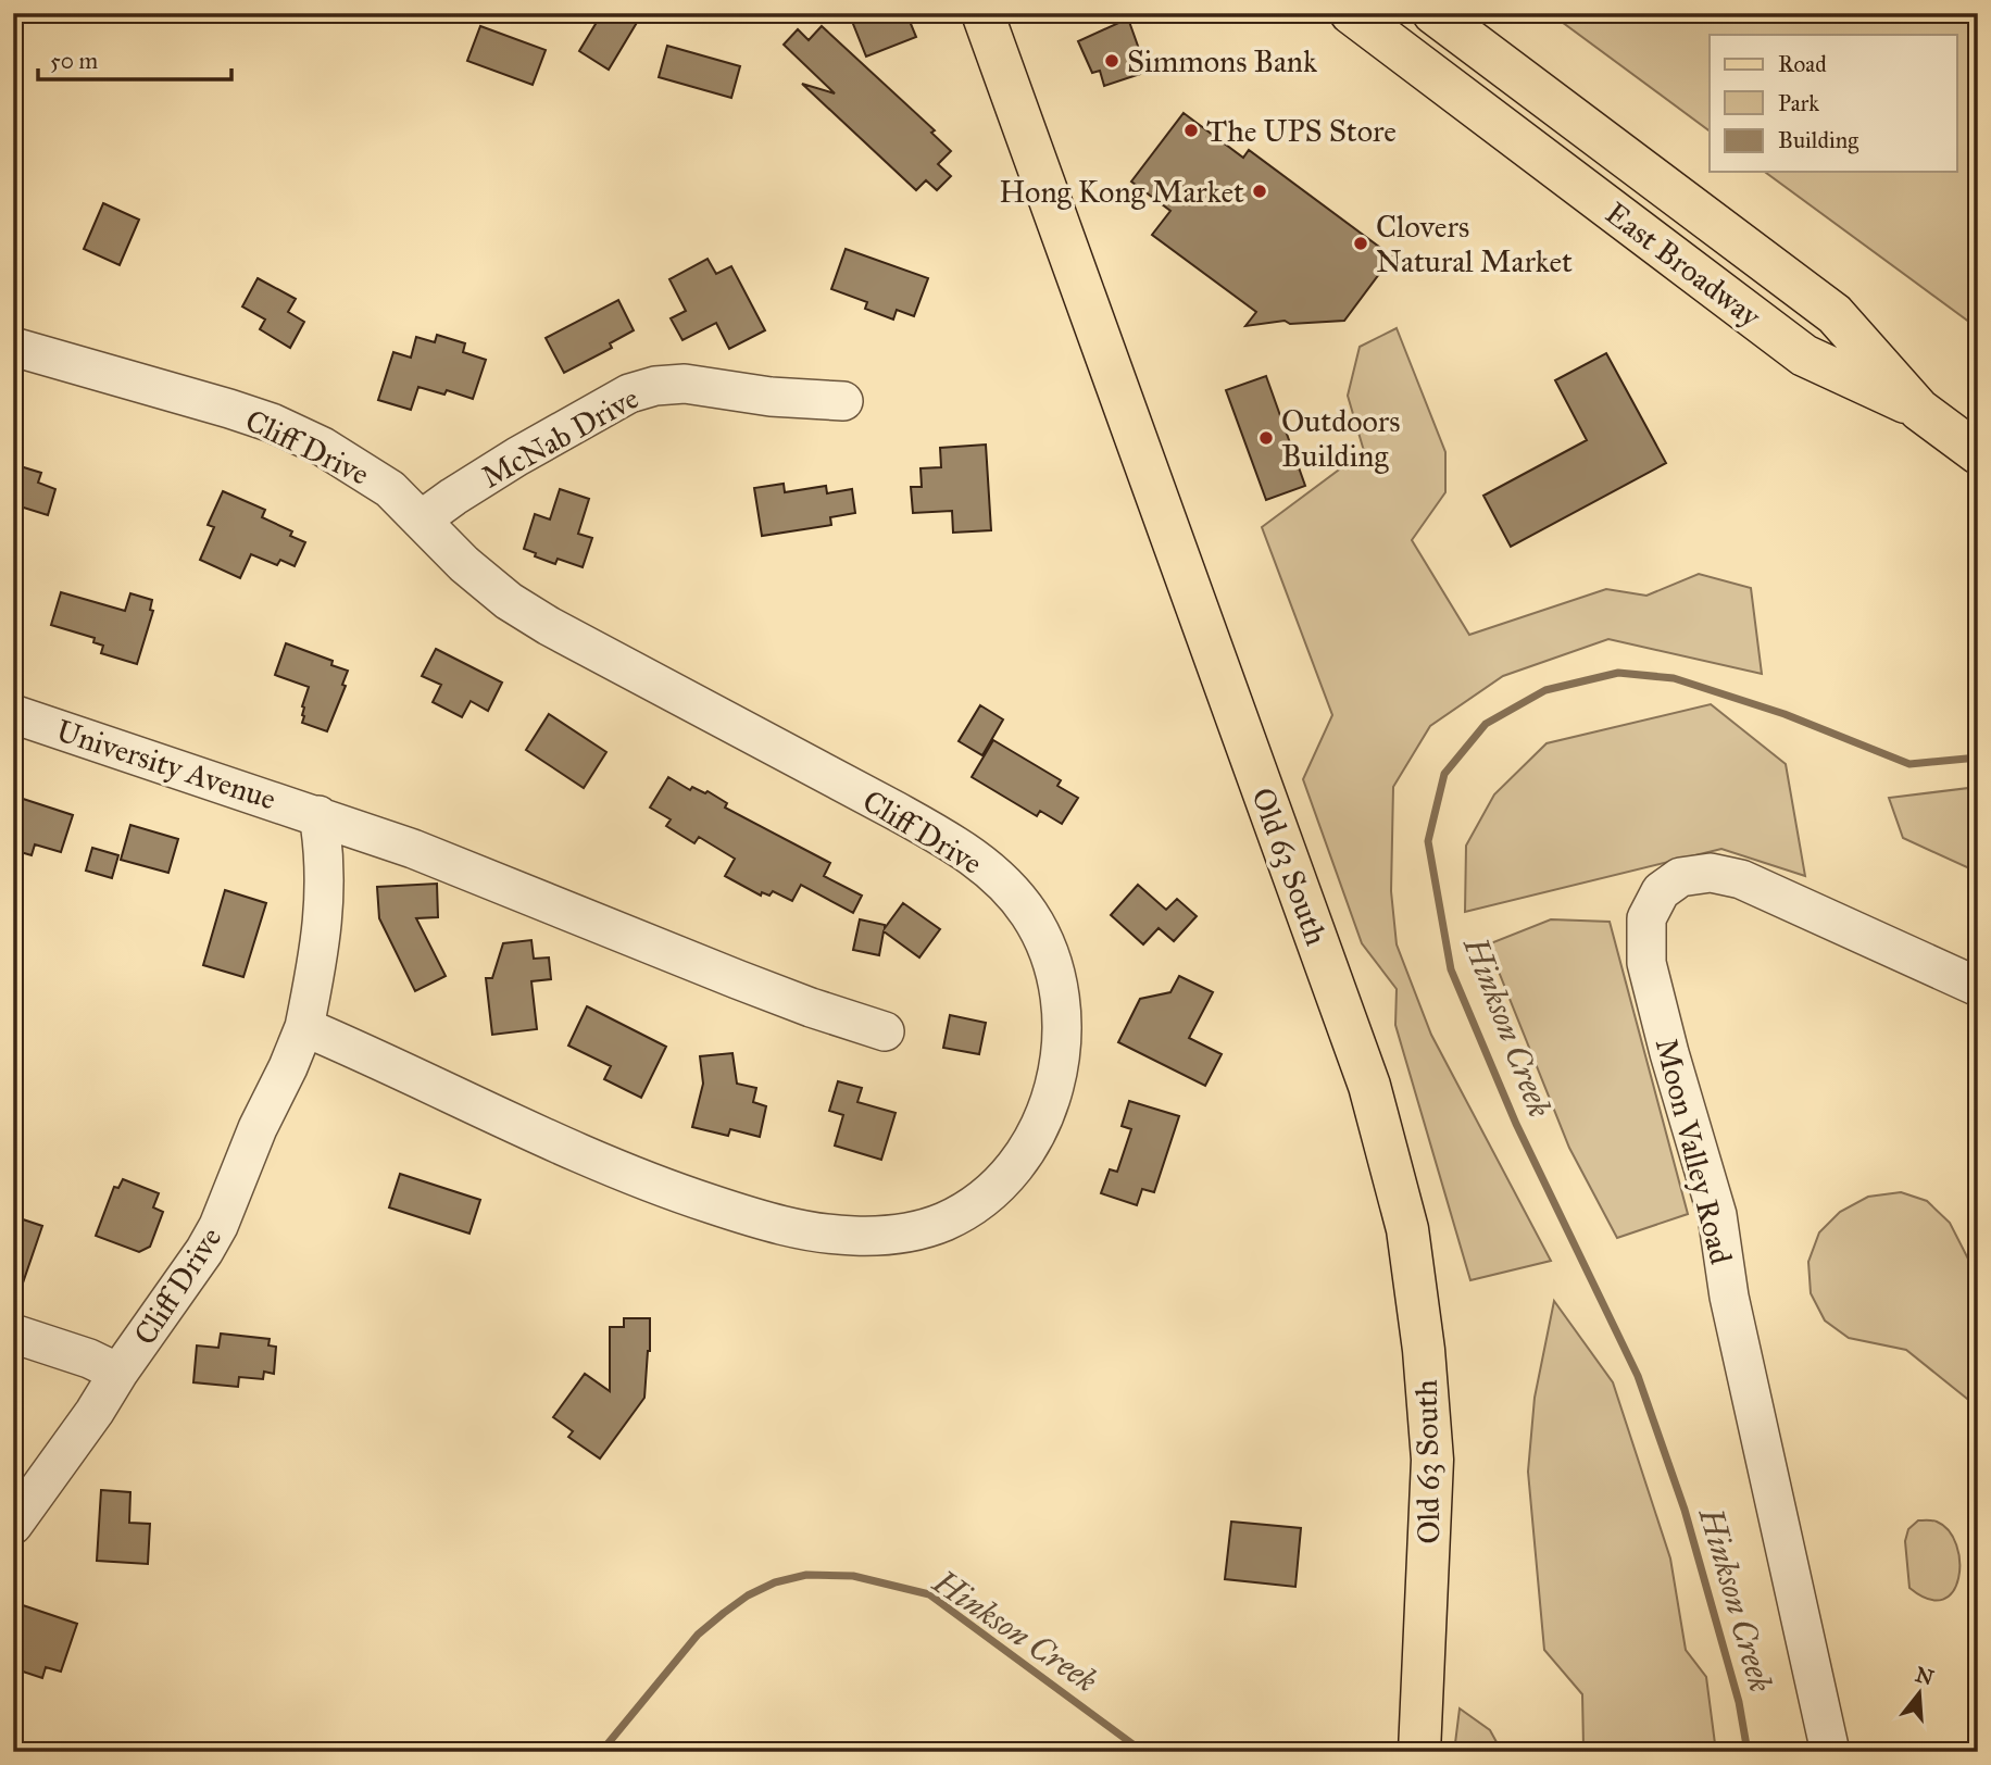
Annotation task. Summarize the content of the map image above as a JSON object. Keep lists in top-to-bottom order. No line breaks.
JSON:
{"streets":{"main road":["East Broadway","Old 63 South"],"street":["McNab Drive","Cliff Drive","University Avenue","Moon Valley Road"]},"crossings":[["McNab Drive","Cliff Drive"],["Cliff Drive","University Avenue"]],"water":["Hinkson Creek"],"places":["Simmons Bank","The UPS Store","Hong Kong Market","Clovers Natural Market","Outdoors Building"],"legend":["Road","Park","Building"],"scale_bar":"50 m","north":"top"}
